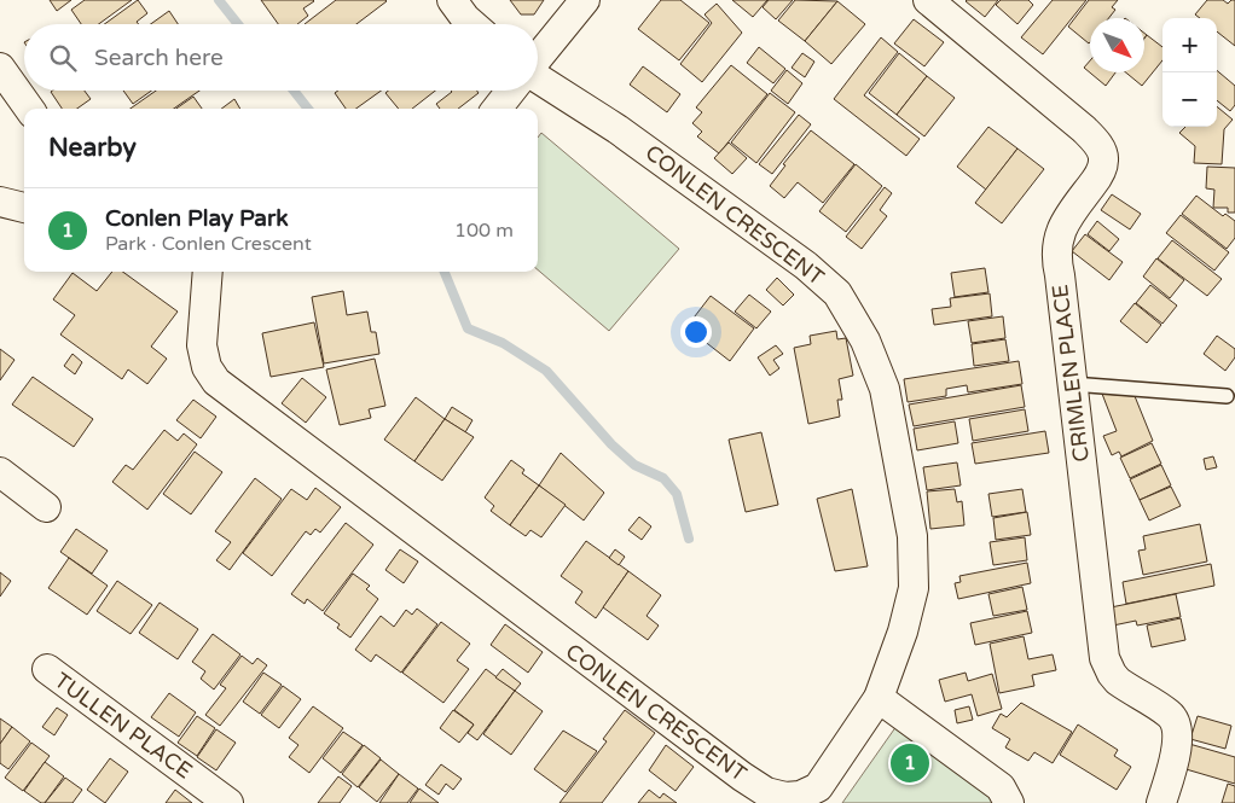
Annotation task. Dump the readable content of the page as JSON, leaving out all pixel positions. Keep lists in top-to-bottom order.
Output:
{
  "streets": {
    "street": ["CONLEN CRESCENT", "CRIMLEN PLACE", "TULLEN PLACE"]
  },
  "north": "bottom right",
  "page": {
    "map_buttons": ["+", "−"],
    "search": "Search here",
    "heading": "Nearby",
    "list": [
      {
        "mark": "1",
        "name": "Conlen Play Park",
        "note": "Park · Conlen Crescent",
        "value": "100 m"
      }
    ],
    "pins": "1"
  }
}
